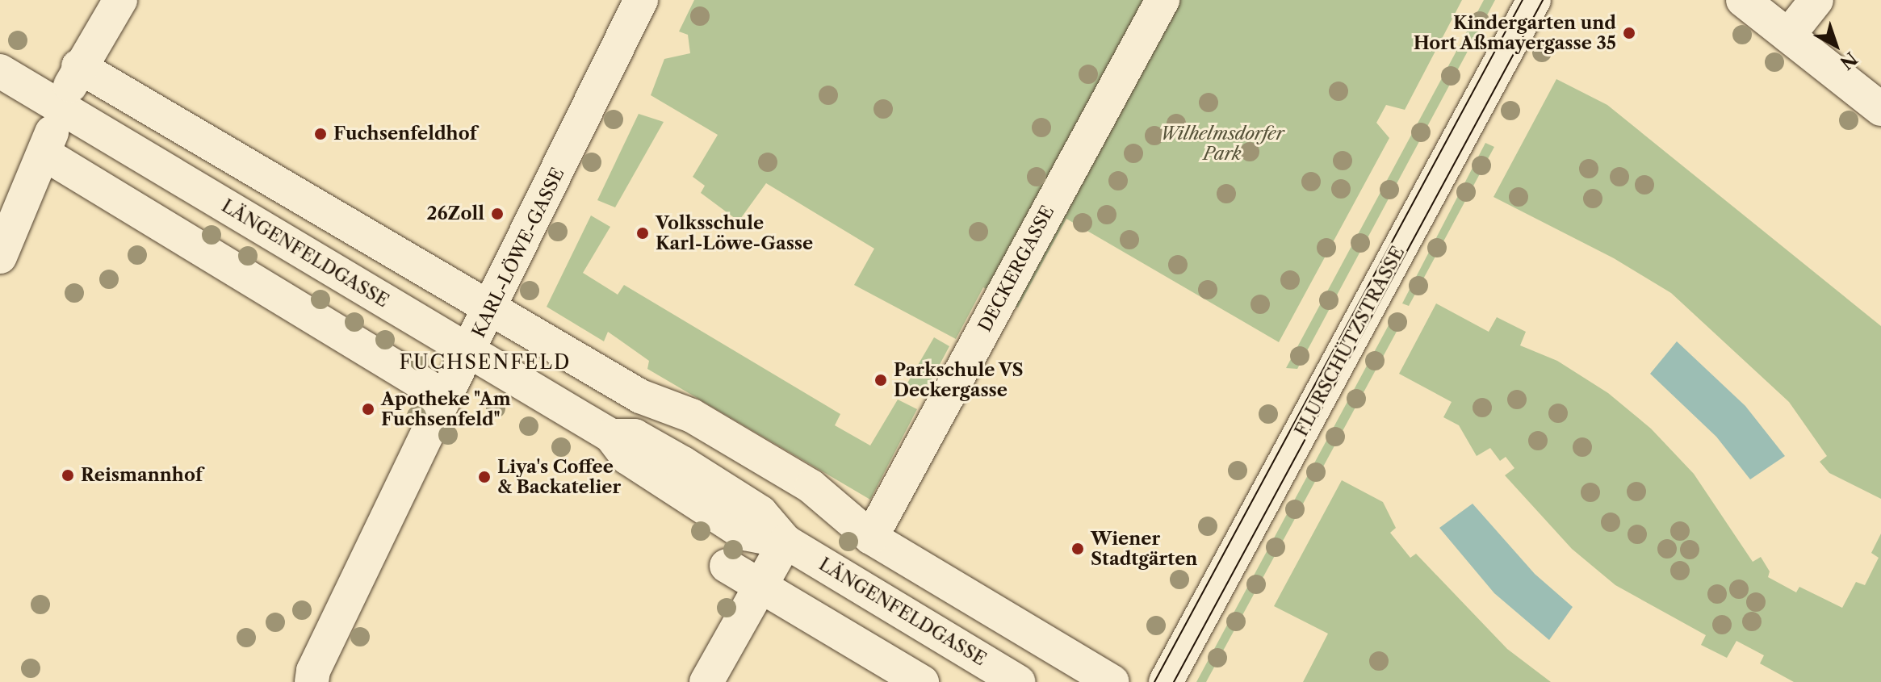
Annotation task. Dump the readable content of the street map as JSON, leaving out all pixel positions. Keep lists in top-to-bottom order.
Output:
{
  "streets": {
    "street": [
      "KARL-LÖWE-GASSE",
      "LÄNGENFELDGASSE",
      "DECKERGASSE",
      "FLURSCHÜTZSTRASSE"
    ]
  },
  "crossings": [
    ["KARL-LÖWE-GASSE", "LÄNGENFELDGASSE"]
  ],
  "districts": ["FUCHSENFELD"],
  "parks": ["Wilhelmsdorfer Park"],
  "places": [
    "Kindergarten und Hort Aßmayergasse 35",
    "Fuchsenfeldhof",
    "26Zoll",
    "Volksschule Karl-Löwe-Gasse",
    "Parkschule VS Deckergasse",
    "Apotheke \"Am Fuchsenfeld\"",
    "Reismannhof",
    "Liya's Coffee & Backatelier",
    "Wiener Stadtgärten"
  ],
  "north": "bottom right"
}
